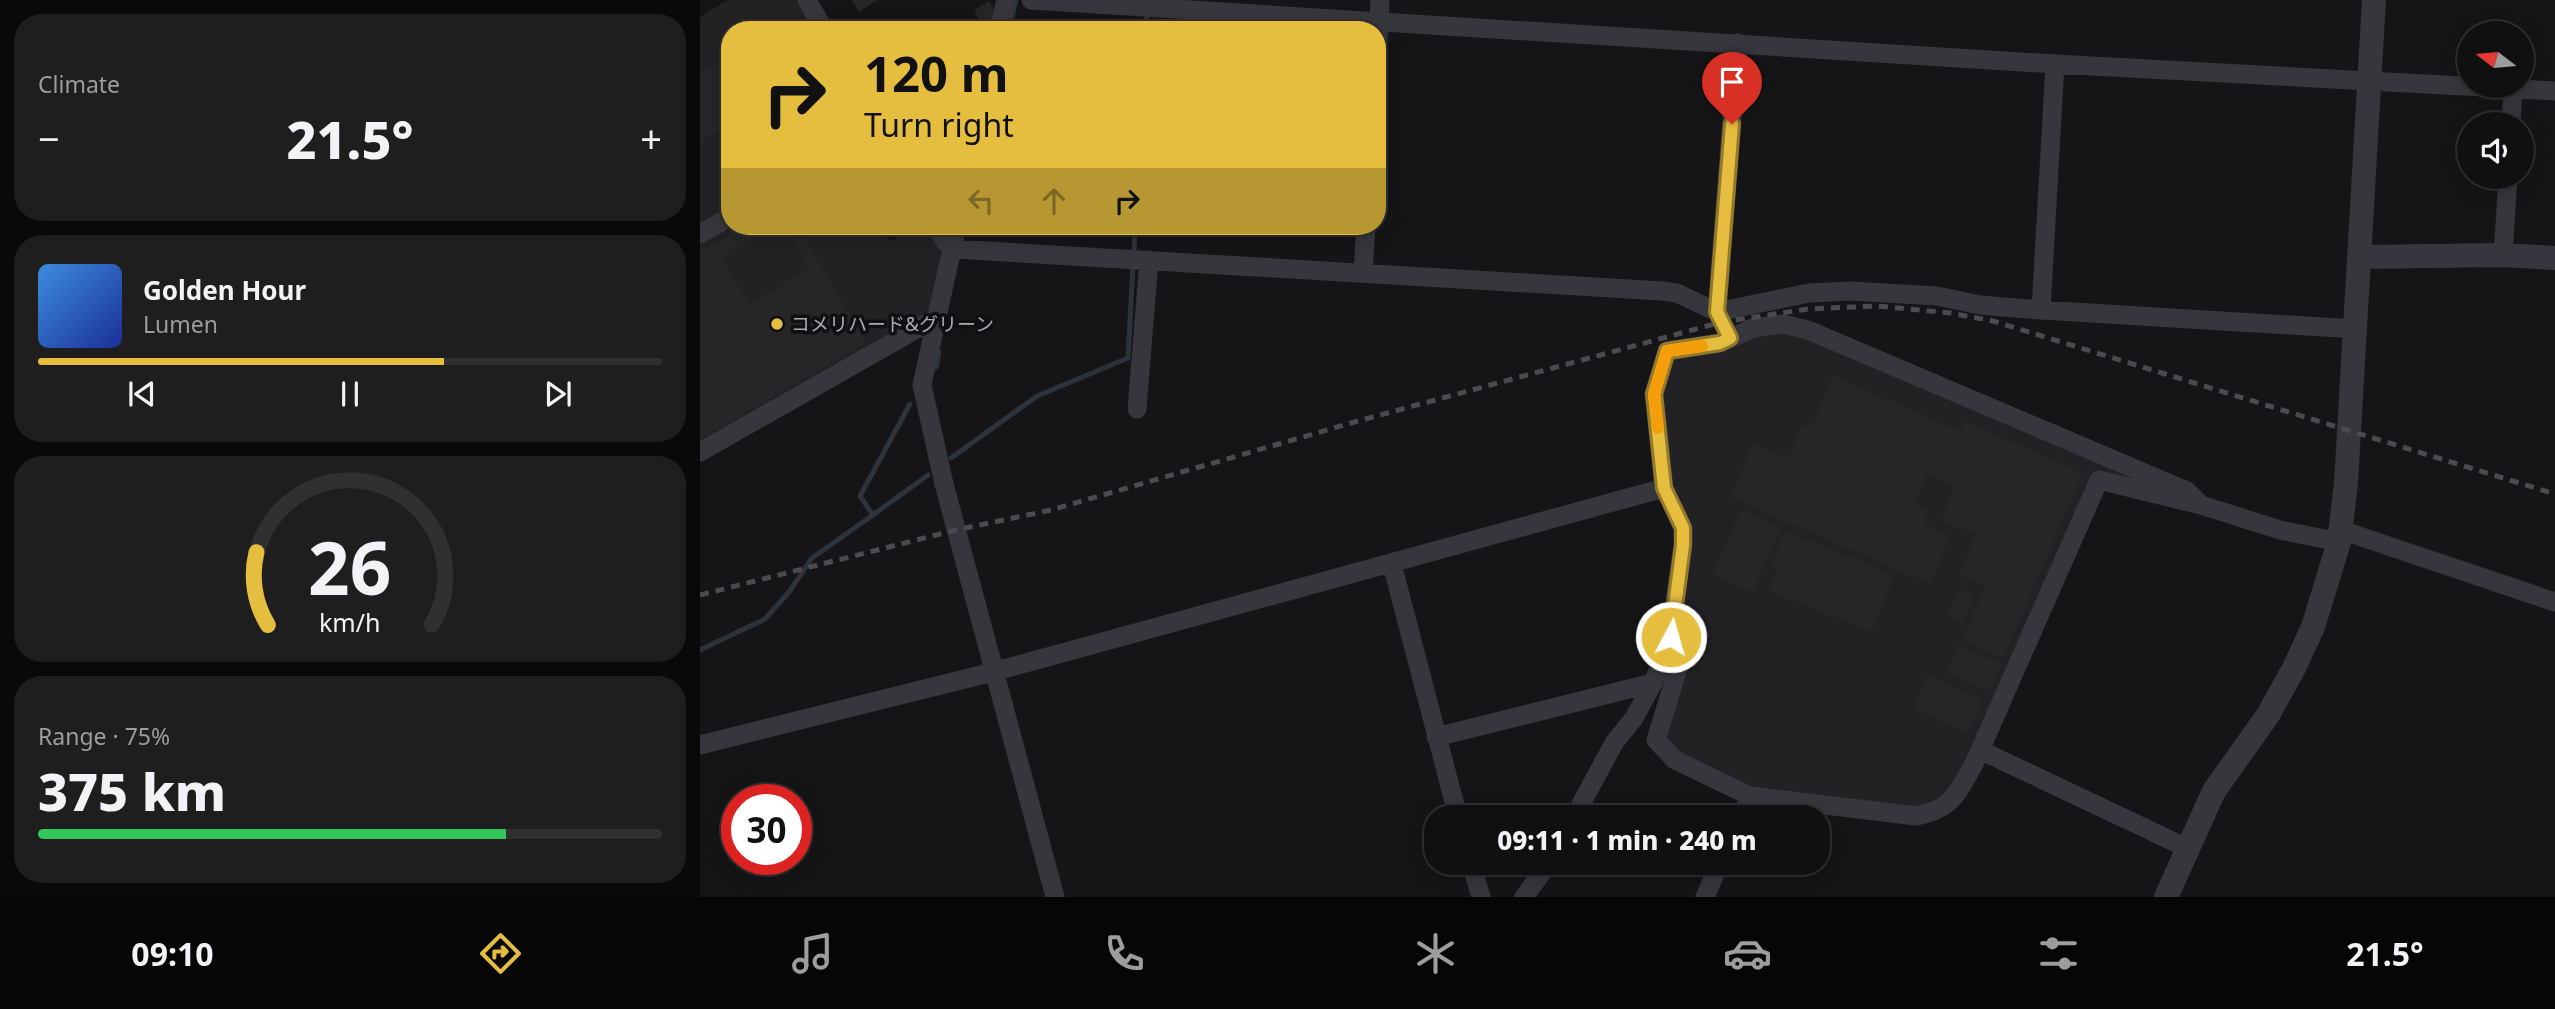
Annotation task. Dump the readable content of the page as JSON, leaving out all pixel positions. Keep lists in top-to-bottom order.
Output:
{
  "places": ["コメリハード&グリーン"],
  "north": "left",
  "page": {
    "tile": [
      "Climate",
      ["Range · 75%", "375 km"]
    ],
    "turn": ["120 m", "Turn right"],
    "heat": ["−", "21.5°", "+"],
    "song": ["Golden Hour", "Lumen"],
    "limit": "30",
    "trip": "09:11 · 1 min · 240 m",
    "tabs": ["09:10", "21.5°"],
    "gauge": ["26", "km/h"]
  }
}
